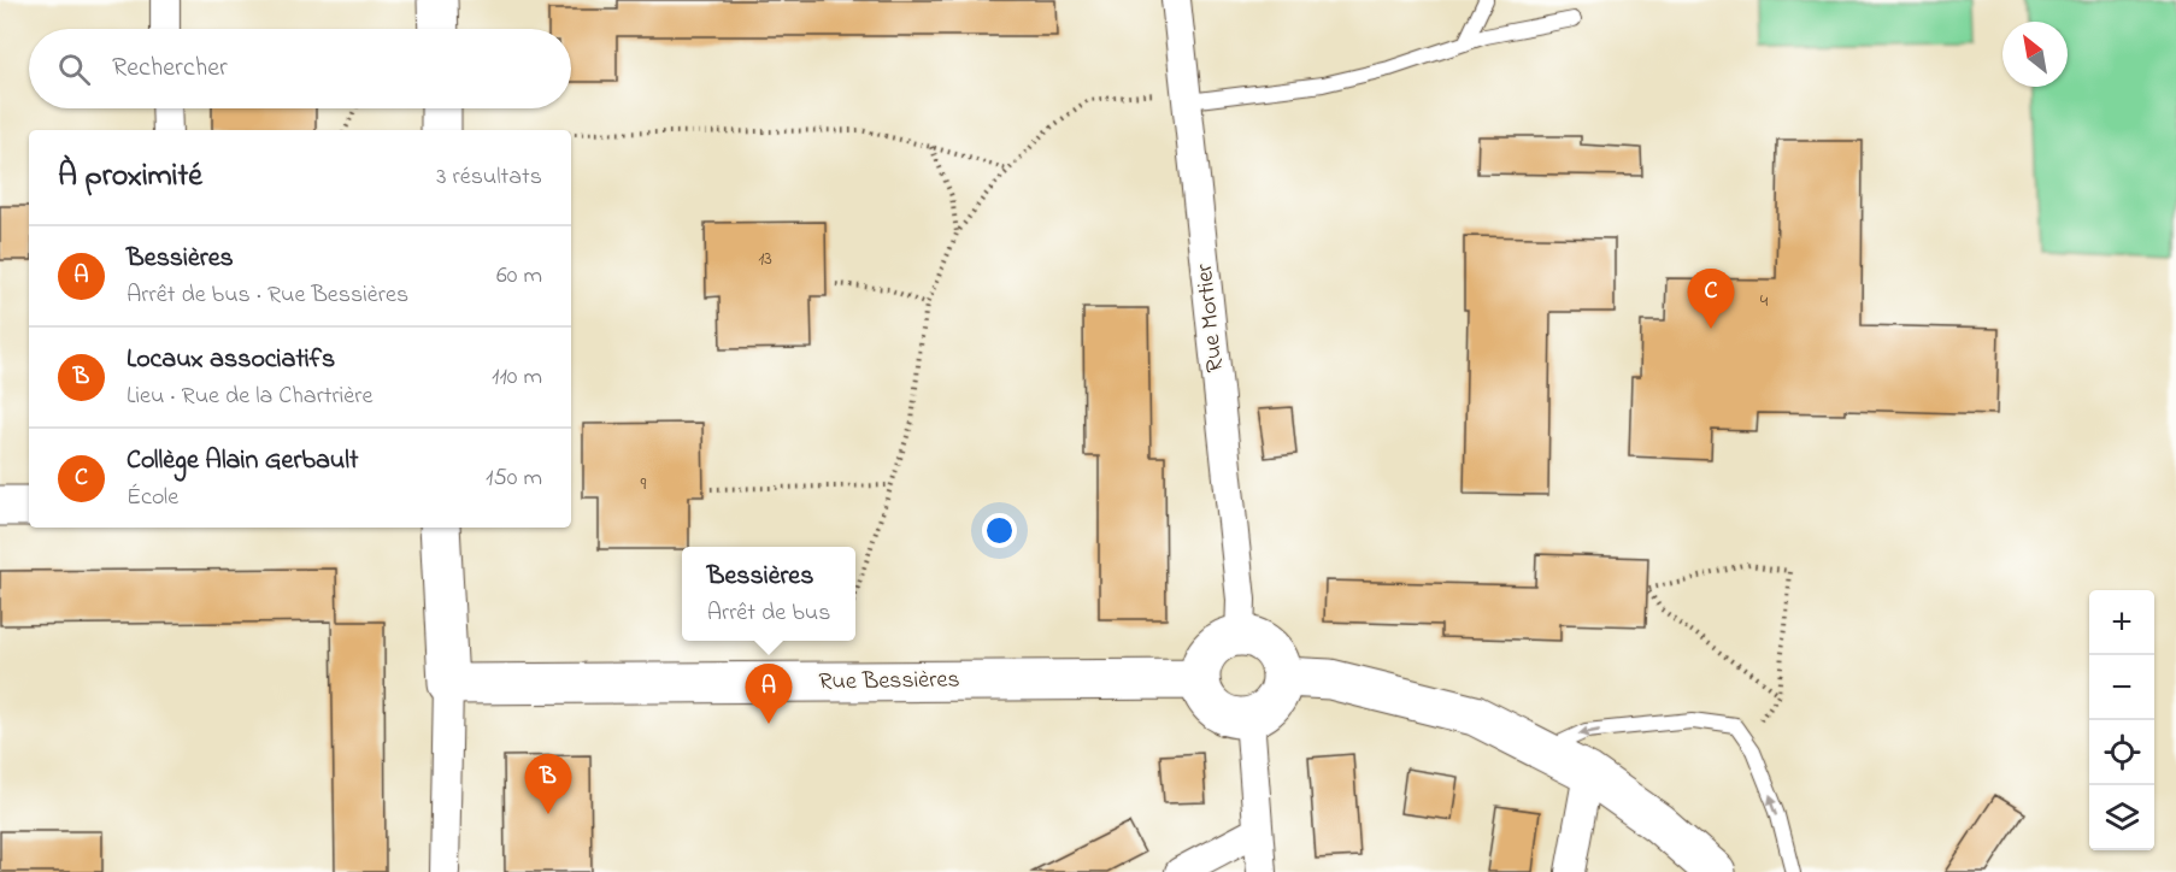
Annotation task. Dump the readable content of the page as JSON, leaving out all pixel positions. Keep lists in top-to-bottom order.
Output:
{
  "streets": {
    "street": ["Rue Mortier", "Rue Bessières"]
  },
  "crossings": [
    ["Rue Mortier", "Rue Bessières"]
  ],
  "house_numbers": ["13", "4", "9"],
  "north": "top left",
  "page": {
    "search": "Rechercher",
    "heading": ["À proximité", "3 résultats"],
    "list": [
      {
        "mark": "A",
        "name": "Bessières",
        "note": "Arrêt de bus · Rue Bessières",
        "value": "60 m"
      },
      {
        "mark": "B",
        "name": "Locaux associatifs",
        "note": "Lieu · Rue de la Chartrière",
        "value": "110 m"
      },
      {
        "mark": "C",
        "name": "Collège Alain Gerbault",
        "note": "École",
        "value": "150 m"
      }
    ],
    "pins": ["C", "A", "B"],
    "popup": ["Bessières", "Arrêt de bus"],
    "map_buttons": ["+", "−"]
  }
}
